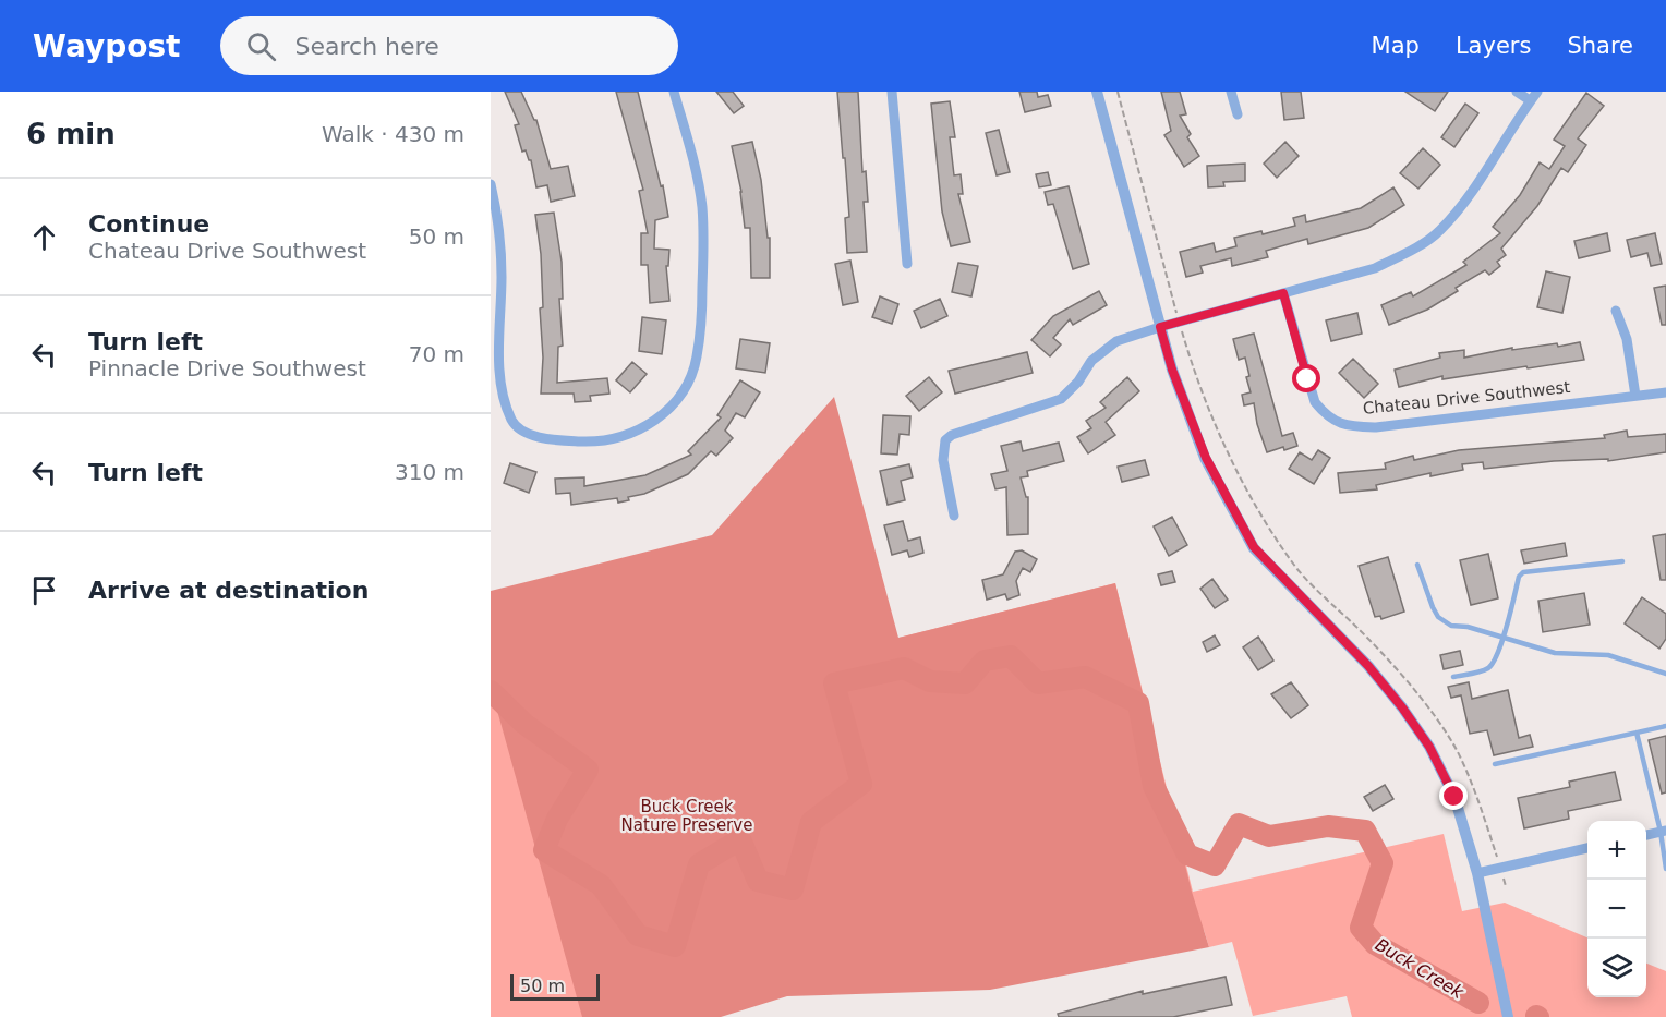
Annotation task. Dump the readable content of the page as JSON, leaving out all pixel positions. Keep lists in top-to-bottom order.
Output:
{
  "streets": {
    "street": ["Chateau Drive Southwest"]
  },
  "water": ["Buck Creek"],
  "parks": ["Buck Creek Nature Preserve"],
  "scale_bar": "50 m",
  "page": {
    "header": "Waypost",
    "search": "Search here",
    "nav": ["Map", "Layers", "Share"],
    "heading": ["6 min", "Walk · 430 m"],
    "list": [
      ["Continue", "Chateau Drive Southwest", "50 m"],
      ["Turn left", "Pinnacle Drive Southwest", "70 m"],
      ["Turn left", "310 m"],
      "Arrive at destination"
    ],
    "map_buttons": ["+", "−"],
    "scale": "50 m"
  }
}
